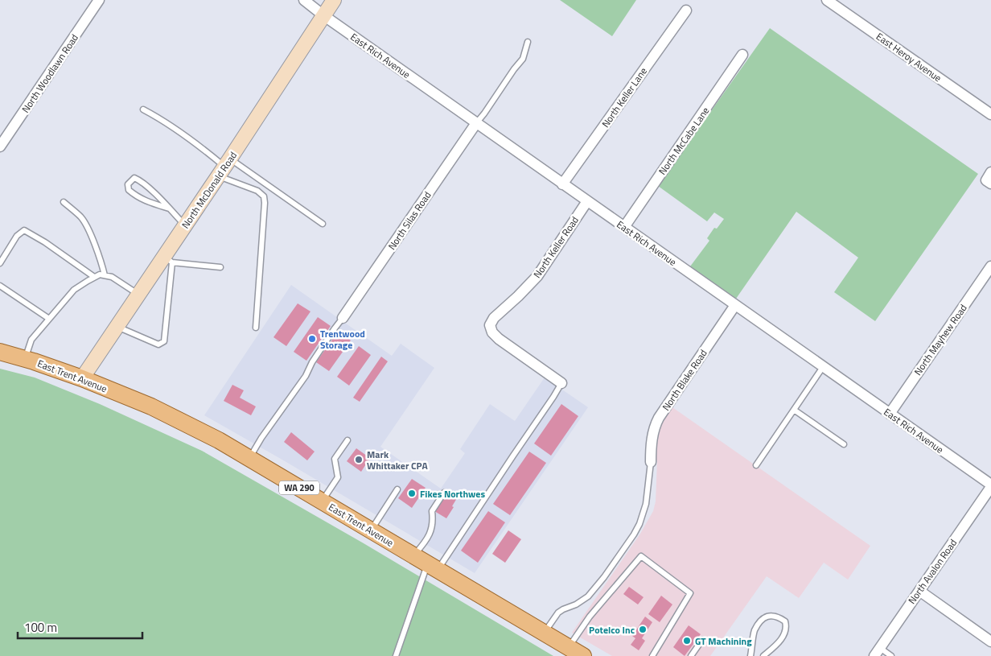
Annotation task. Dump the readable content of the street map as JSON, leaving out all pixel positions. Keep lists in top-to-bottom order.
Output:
{
  "streets": {
    "main road": ["East Trent Avenue", "WA 290"],
    "street": [
      "East Rich Avenue",
      "East Heroy Avenue",
      "North Woodlawn Road",
      "North Keller Lane",
      "North McCabe Lane",
      "North McDonald Road",
      "North Silas Road",
      "North Keller Road",
      "North Mayhew Road",
      "North Blake Road",
      "North Avalon Road"
    ]
  },
  "crossings": [
    ["East Rich Avenue", "North Keller Lane"],
    ["East Rich Avenue", "North McCabe Lane"],
    ["East Rich Avenue", "North McDonald Road"],
    ["East Rich Avenue", "North Silas Road"],
    ["East Rich Avenue", "North Keller Road"],
    ["East Rich Avenue", "North Mayhew Road"],
    ["East Rich Avenue", "North Blake Road"],
    ["East Rich Avenue", "North Avalon Road"],
    ["North McDonald Road", "East Trent Avenue"]
  ],
  "places": [
    "Trentwood Storage",
    "Mark Whittaker CPA",
    "Fikes Northwes",
    "Potelco Inc",
    "GT Machining"
  ],
  "scale_bar": "100 m"
}
